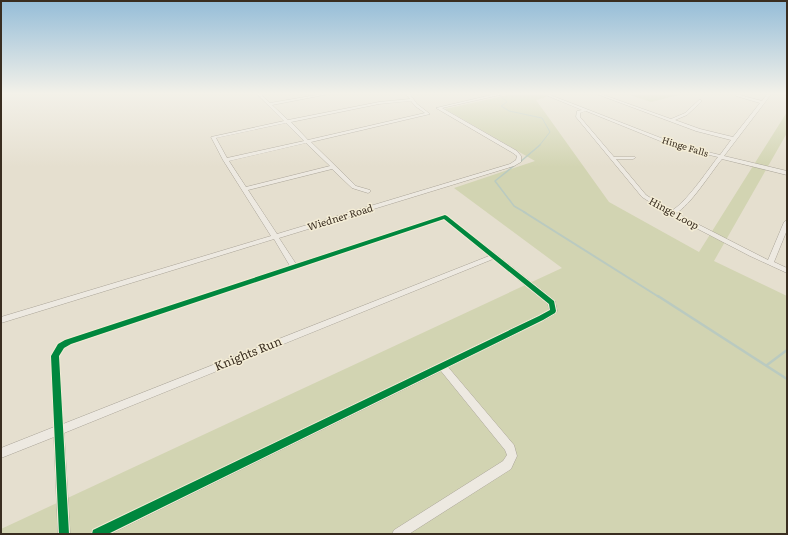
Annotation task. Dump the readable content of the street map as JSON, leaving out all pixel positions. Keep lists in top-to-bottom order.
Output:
{
  "streets": {
    "street": [
      "Hinge Falls",
      "Hinge Loop",
      "Wiedner Road",
      "Knights Run"
    ]
  }
}
